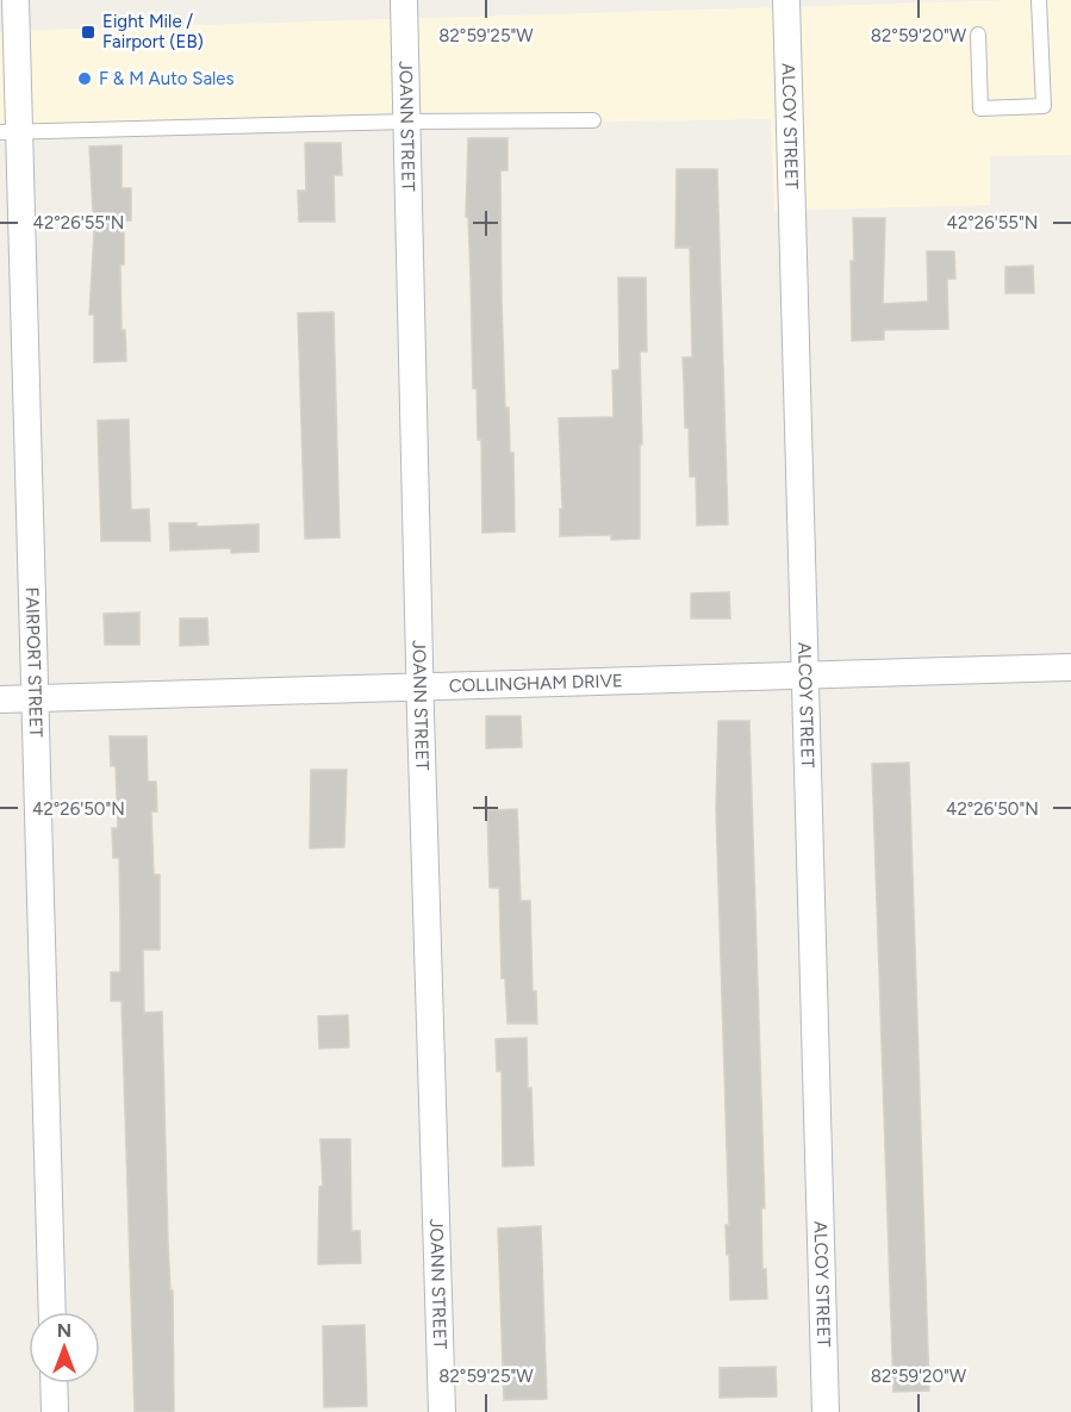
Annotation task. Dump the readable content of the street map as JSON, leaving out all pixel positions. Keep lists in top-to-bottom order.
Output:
{
  "streets": {
    "street": [
      "JOANN STREET",
      "ALCOY STREET",
      "FAIRPORT STREET",
      "COLLINGHAM DRIVE"
    ]
  },
  "crossings": [
    ["JOANN STREET", "COLLINGHAM DRIVE"],
    ["ALCOY STREET", "COLLINGHAM DRIVE"],
    ["FAIRPORT STREET", "COLLINGHAM DRIVE"]
  ],
  "places": {
    "transit": ["Eight Mile / Fairport (EB)"],
    "other": ["F & M Auto Sales"]
  },
  "north": "top",
  "coordinates": [
    "82°59'25\"W",
    "82°59'20\"W",
    "42°26'55\"N",
    "42°26'50\"N"
  ]
}
